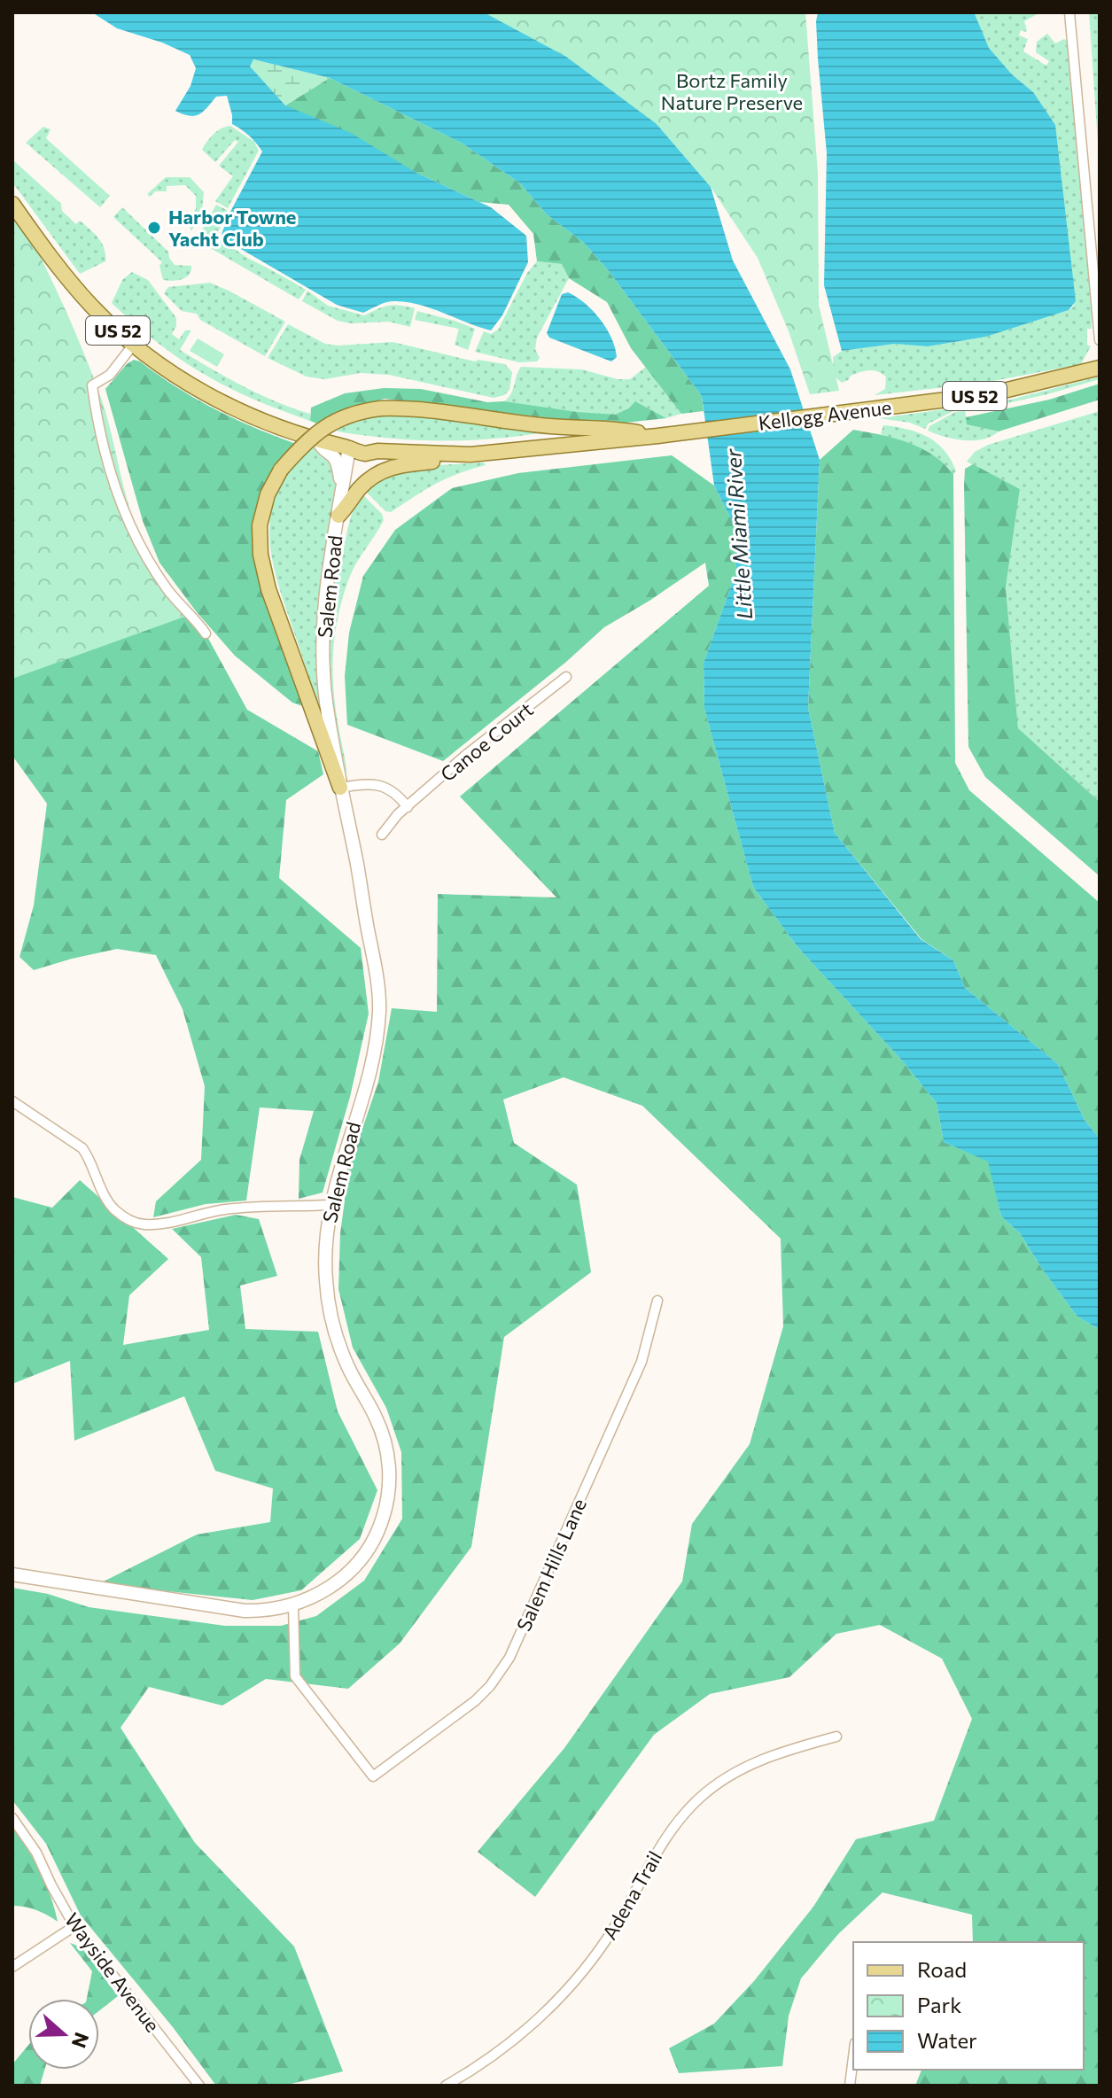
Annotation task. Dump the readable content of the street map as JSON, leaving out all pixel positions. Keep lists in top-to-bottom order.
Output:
{
  "streets": {
    "main road": ["US 52", "Kellogg Avenue"],
    "street": [
      "Salem Road",
      "Canoe Court",
      "Salem Hills Lane",
      "Adena Trail",
      "Wayside Avenue"
    ]
  },
  "crossings": [
    ["Kellogg Avenue", "Salem Road"],
    ["Salem Road", "Salem Hills Lane"]
  ],
  "water": ["Little Miami River"],
  "parks": ["Bortz Family Nature Preserve"],
  "places": ["Harbor Towne Yacht Club"],
  "legend": ["Road", "Park", "Water"],
  "north": "right"
}
